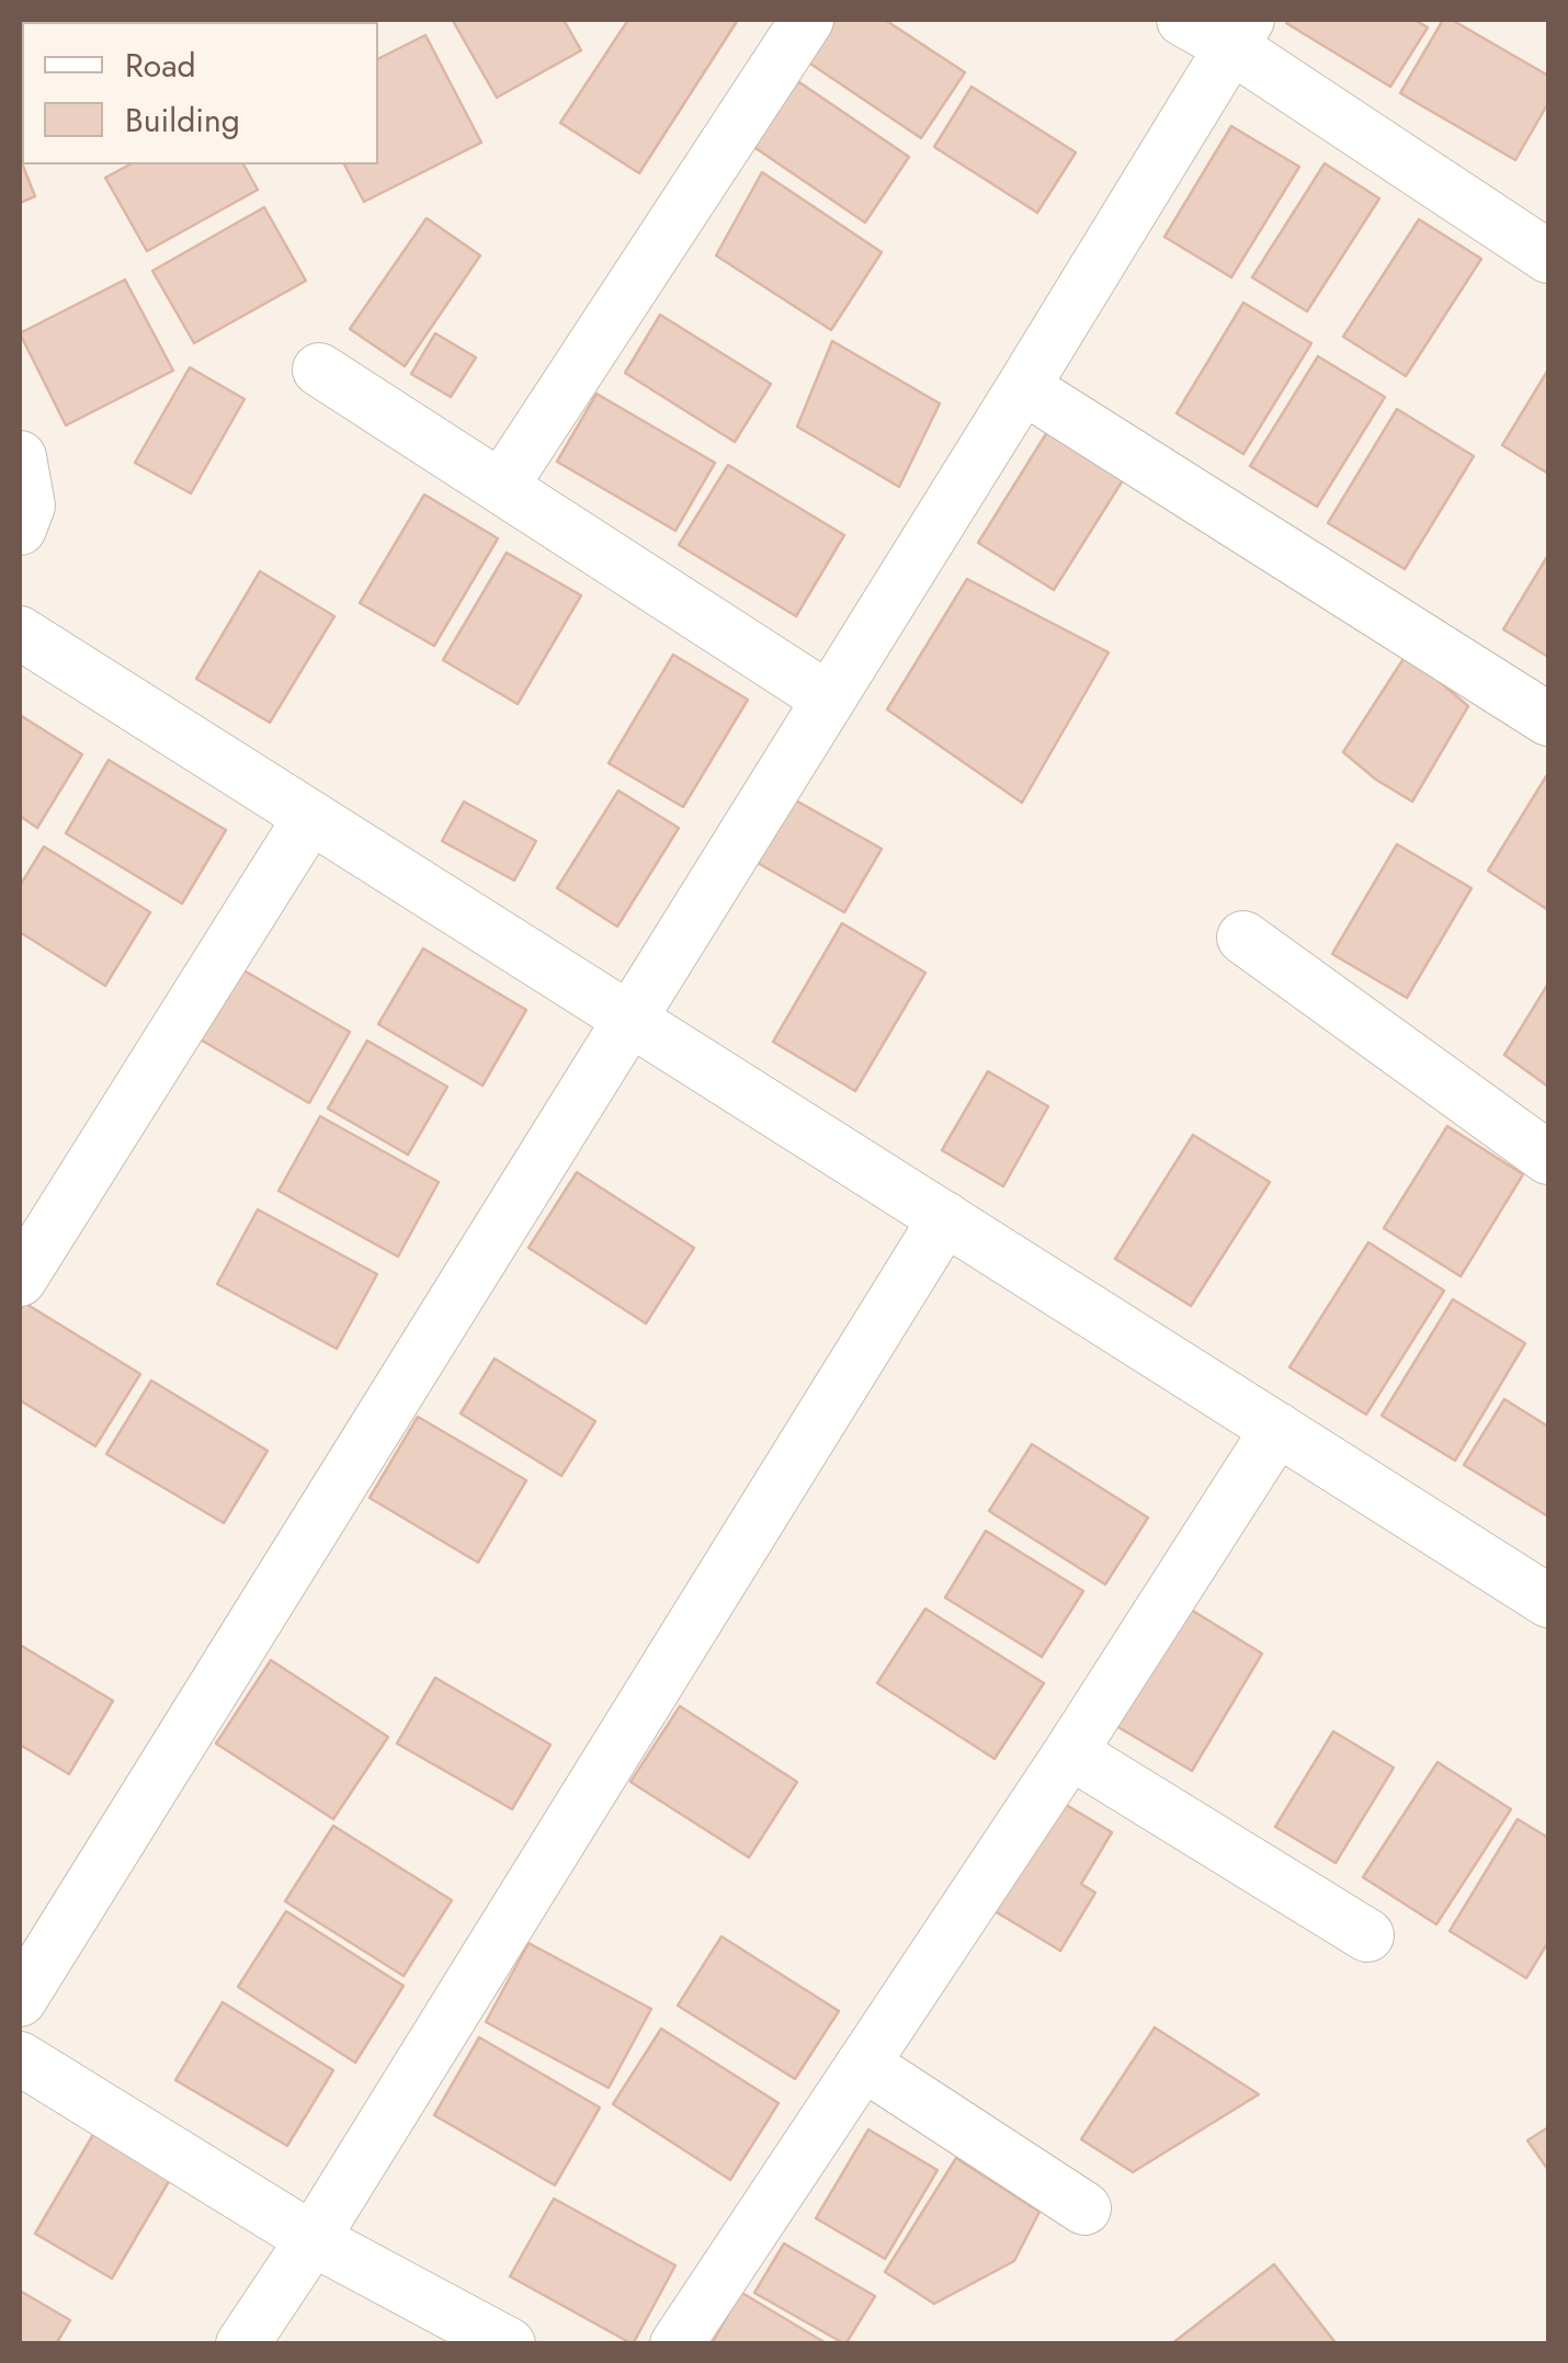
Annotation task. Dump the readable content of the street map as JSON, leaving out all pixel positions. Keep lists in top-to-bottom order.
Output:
{
  "legend": ["Road", "Building"]
}
